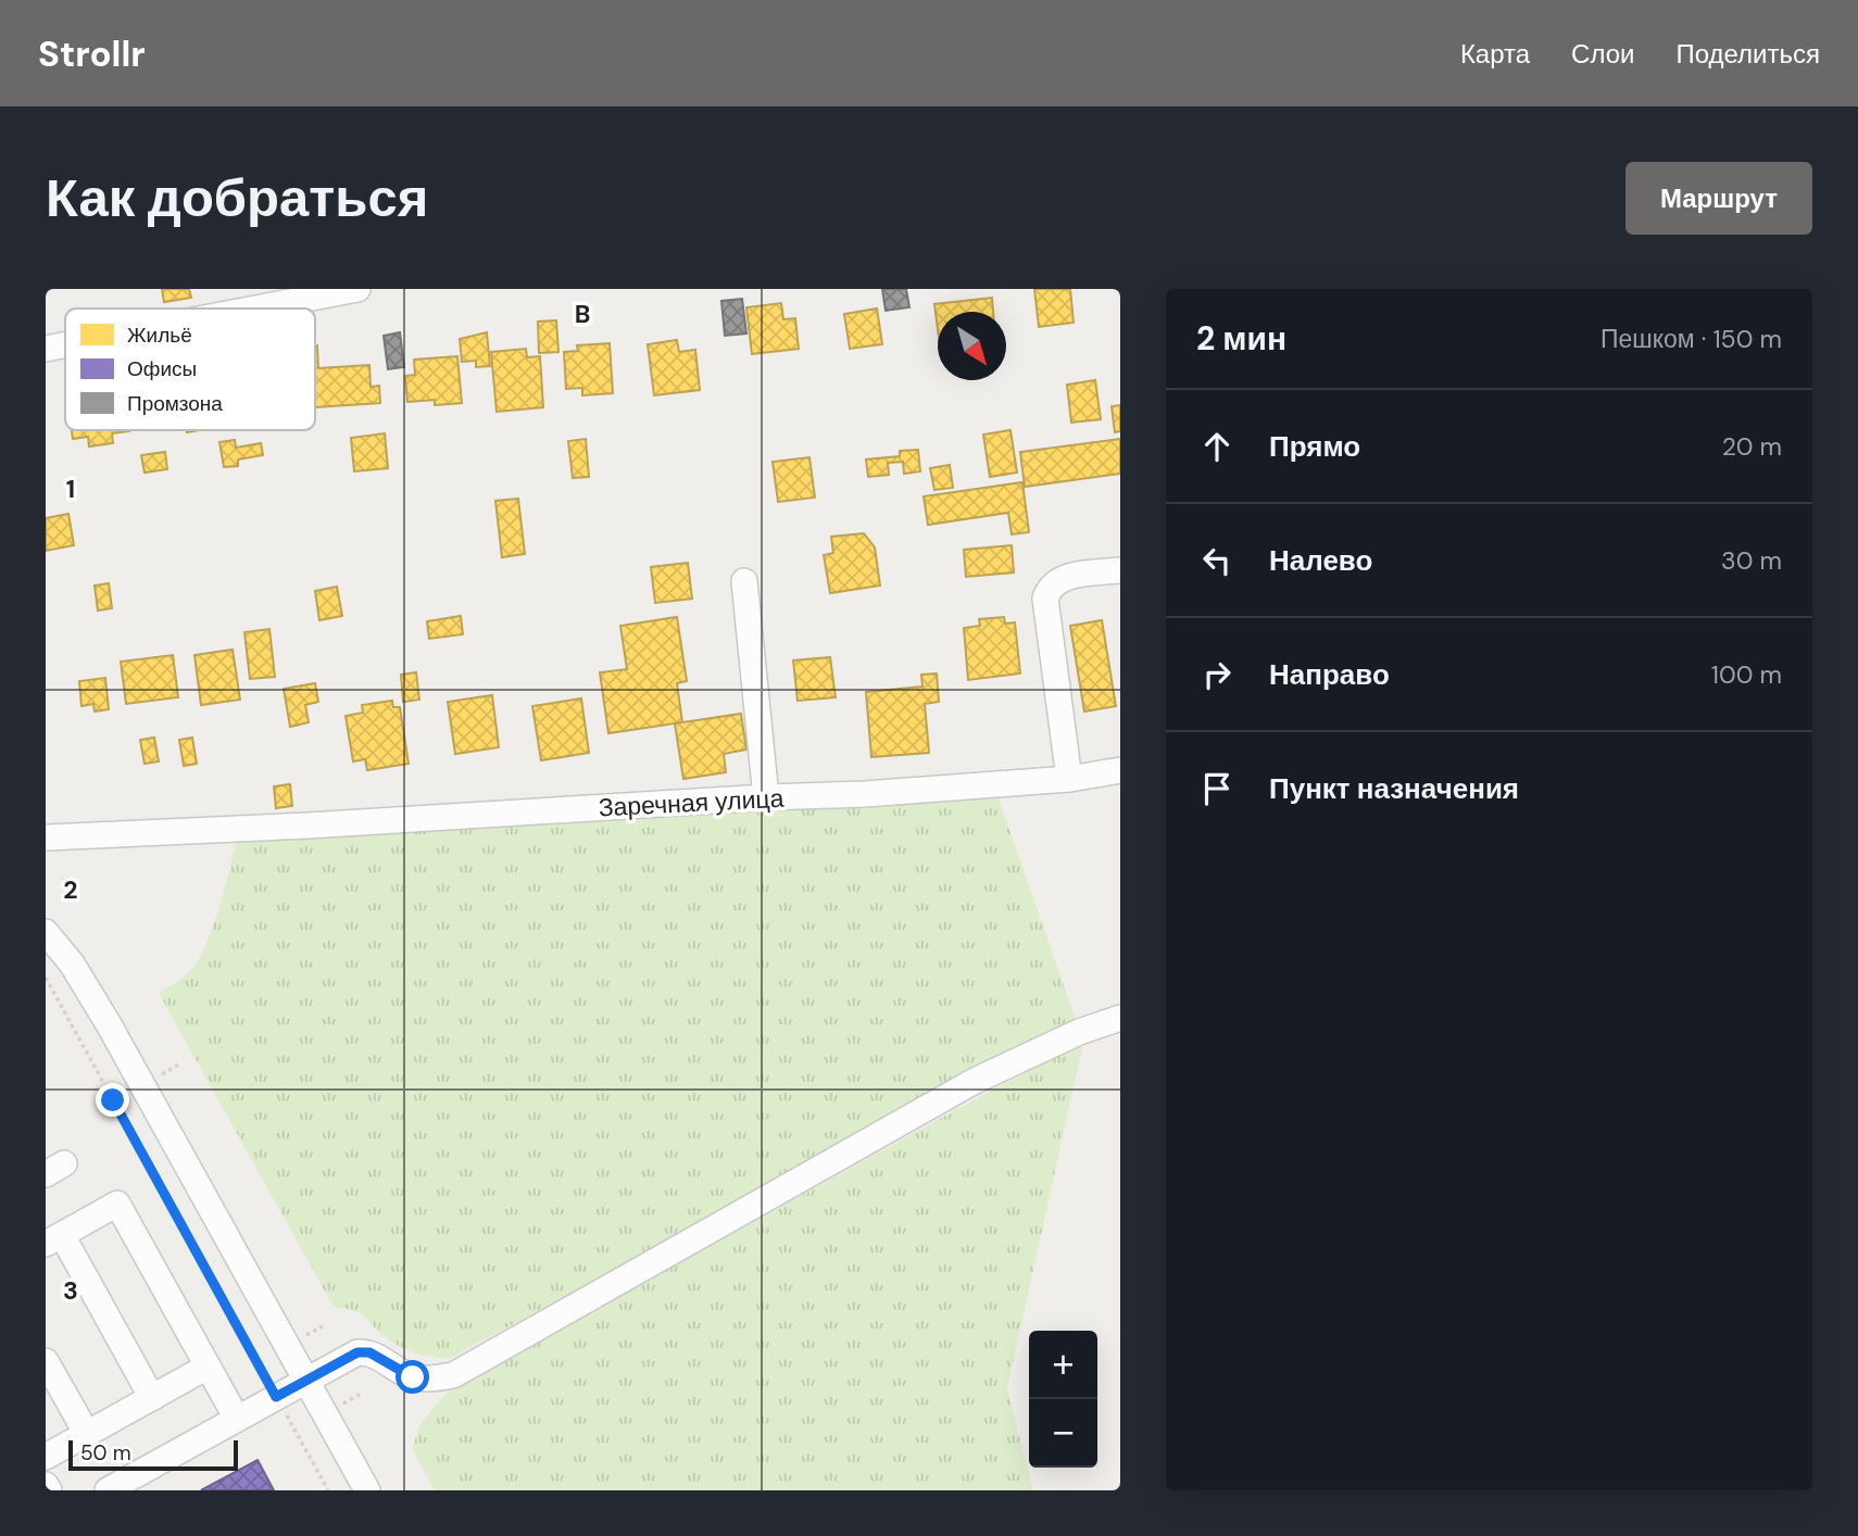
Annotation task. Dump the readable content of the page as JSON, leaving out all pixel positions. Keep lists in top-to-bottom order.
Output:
{
  "streets": {
    "street": ["Заречная улица"]
  },
  "legend": ["Жильё", "Офисы", "Промзона"],
  "scale_bar": "50 m",
  "north": "bottom right",
  "page": {
    "header": "Strollr",
    "nav": ["Карта", "Слои", "Поделиться"],
    "buttons": "Маршрут",
    "title": "Как добраться",
    "heading": ["2 мин", "Пешком · 150 m"],
    "list": [
      ["Прямо", "20 m"],
      ["Налево", "30 m"],
      ["Направо", "100 m"],
      "Пункт назначения"
    ],
    "map_buttons": ["+", "−"],
    "scale": "50 m"
  },
  "grid": {
    "columns": ["B"],
    "rows": ["1", "2", "3"]
  }
}
